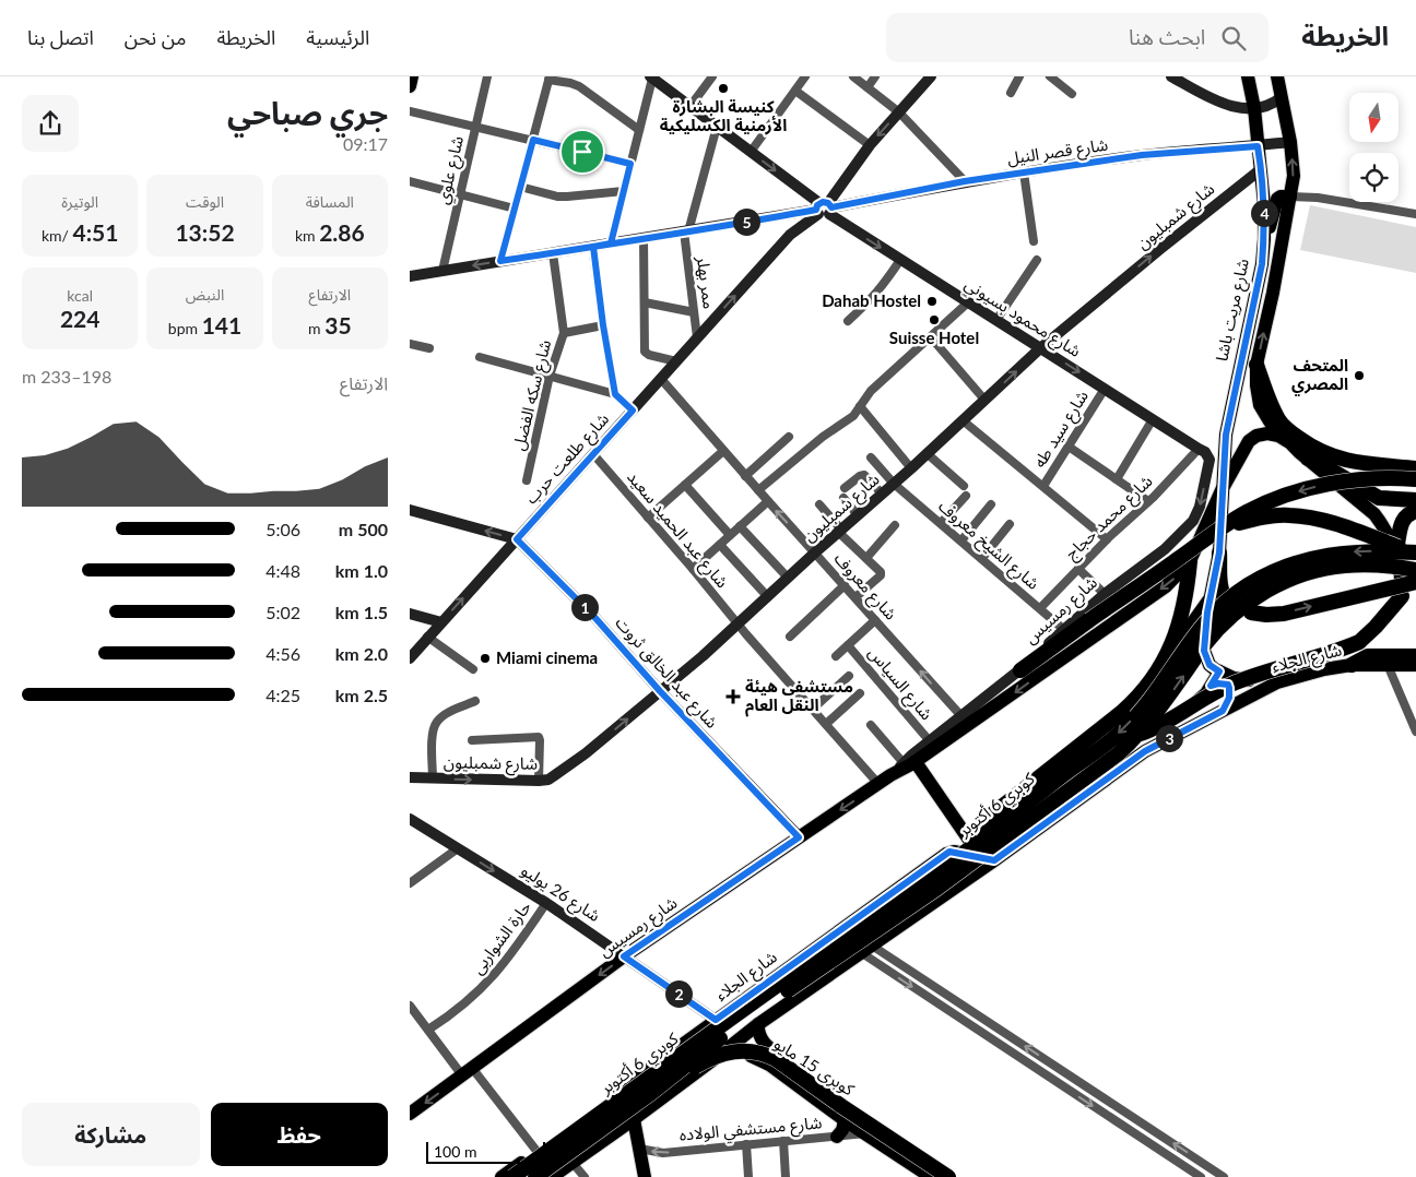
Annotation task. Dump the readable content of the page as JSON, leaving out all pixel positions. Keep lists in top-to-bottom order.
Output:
{
  "streets": {
    "highway": ["كوبري 6 أكتوبر", "كوبرى 15 مايو"],
    "main road": ["شارع مريت باشا", "شارع رمسيس", "شارع الجلاء"],
    "street": [
      "شارع قصر النيل",
      "شارع علوي",
      "شارع شمبليون",
      "ممر بهلر",
      "شارع محمود بسيوني",
      "شارع سكه الفضل",
      "شارع سيد طه",
      "شارع طلعت حرب",
      "شارع محمد حجاج",
      "شارع عبد الحميد سعيد",
      "شارع الشيخ معروف",
      "شارع معروف",
      "شارع عبد الخالق ثروت",
      "شارع السياس",
      "شارع 26 يوليو",
      "حارة الشواربى",
      "شارع مستشفي الولاده"
    ]
  },
  "crossings": [
    ["شارع قصر النيل", "شارع علوي"],
    ["شارع قصر النيل", "ممر بهلر"],
    ["شارع قصر النيل", "شارع مريت باشا"],
    ["شارع قصر النيل", "شارع محمود بسيوني"],
    ["شارع قصر النيل", "شارع سكه الفضل"],
    ["شارع قصر النيل", "شارع طلعت حرب"],
    ["شارع شمبليون", "شارع مريت باشا"],
    ["شارع شمبليون", "شارع محمود بسيوني"],
    ["شارع شمبليون", "شارع عبد الحميد سعيد"],
    ["شارع شمبليون", "شارع الشيخ معروف"],
    ["شارع شمبليون", "شارع معروف"],
    ["شارع شمبليون", "شارع عبد الخالق ثروت"],
    ["ممر بهلر", "شارع طلعت حرب"],
    ["شارع مريت باشا", "شارع رمسيس"],
    ["شارع محمود بسيوني", "شارع سيد طه"],
    ["شارع محمود بسيوني", "شارع طلعت حرب"],
    ["شارع محمود بسيوني", "شارع محمد حجاج"],
    ["شارع محمود بسيوني", "شارع رمسيس"],
    ["شارع طلعت حرب", "شارع عبد الحميد سعيد"],
    ["شارع طلعت حرب", "شارع معروف"],
    ["شارع طلعت حرب", "شارع عبد الخالق ثروت"],
    ["شارع محمد حجاج", "شارع الشيخ معروف"],
    ["شارع محمد حجاج", "شارع رمسيس"],
    ["شارع عبد الحميد سعيد", "شارع رمسيس"],
    ["شارع الشيخ معروف", "شارع رمسيس"],
    ["شارع معروف", "شارع رمسيس"],
    ["شارع رمسيس", "شارع عبد الخالق ثروت"],
    ["شارع رمسيس", "شارع السياس"],
    ["شارع رمسيس", "شارع 26 يوليو"],
    ["شارع الجلاء", "شارع 26 يوليو"],
    ["كوبري 6 أكتوبر", "كوبرى 15 مايو"],
    ["شارع 26 يوليو", "حارة الشواربى"]
  ],
  "one_way": ["شارع شمبليون", "شارع مستشفي الولاده"],
  "places": {
    "other": [
      "كنيسة البشارة الأرمنية الكسليكية",
      "Dahab Hostel",
      "Suisse Hotel",
      "المتحف المصري",
      "Miami cinema"
    ],
    "health": ["مستشفى هيئة النقل العام"]
  },
  "scale_bar": "100 m",
  "north": "bottom",
  "page": {
    "header": "الخريطة",
    "search": "ابحث هنا",
    "nav": [
      "الرئيسية",
      "الخريطة",
      "من نحن",
      "اتصل بنا"
    ],
    "heading": ["جري صباحي", "09:17"],
    "stats": [
      ["المسافة", "2.86 km"],
      ["الوقت", "13:52"],
      ["الوتيرة", "4:51 /km"],
      ["الارتفاع", "35 m"],
      ["النبض", "141 bpm"],
      ["kcal", "224"]
    ],
    "pins": [
      "4",
      "5",
      "1",
      "3",
      "2"
    ],
    "chart": ["الارتفاع", "198–233 m"],
    "list": [
      {
        "name": "500 m",
        "note": "5:06"
      },
      {
        "name": "1.0 km",
        "note": "4:48"
      },
      {
        "name": "1.5 km",
        "note": "5:02"
      },
      {
        "name": "2.0 km",
        "note": "4:56"
      },
      {
        "name": "2.5 km",
        "note": "4:25"
      }
    ],
    "buttons": ["حفظ", "مشاركة"],
    "scale": "100 m"
  }
}
